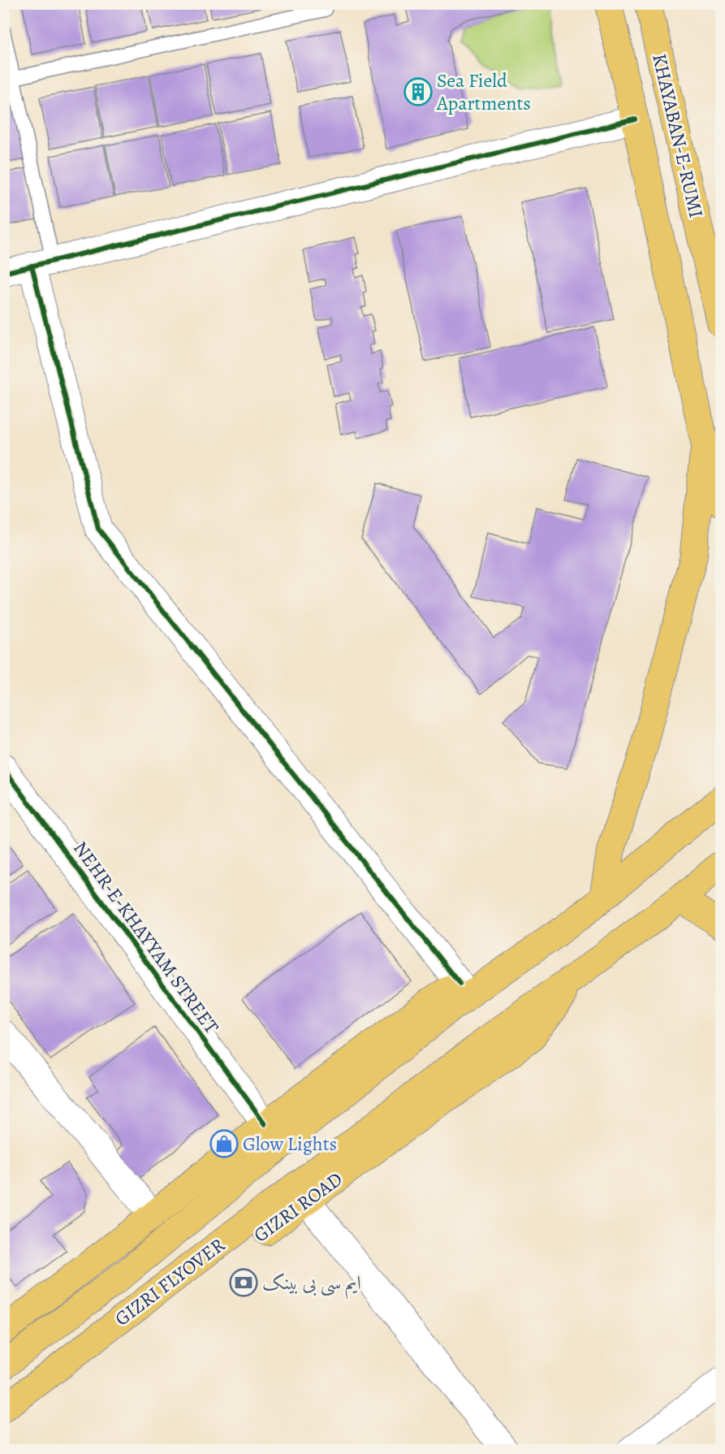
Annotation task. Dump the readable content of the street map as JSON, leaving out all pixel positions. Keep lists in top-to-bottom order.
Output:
{
  "streets": {
    "main road": ["KHAYABAN-E-RUMI", "GIZRI ROAD", "GIZRI FLYOVER"],
    "street": ["NEHR-E-KHAYYAM STREET"]
  },
  "crossings": [
    ["GIZRI ROAD", "GIZRI FLYOVER"]
  ],
  "places": {
    "building": ["Sea Field Apartments"],
    "shop": ["Glow Lights"],
    "bank": ["ایم سی بی بینک"]
  }
}
